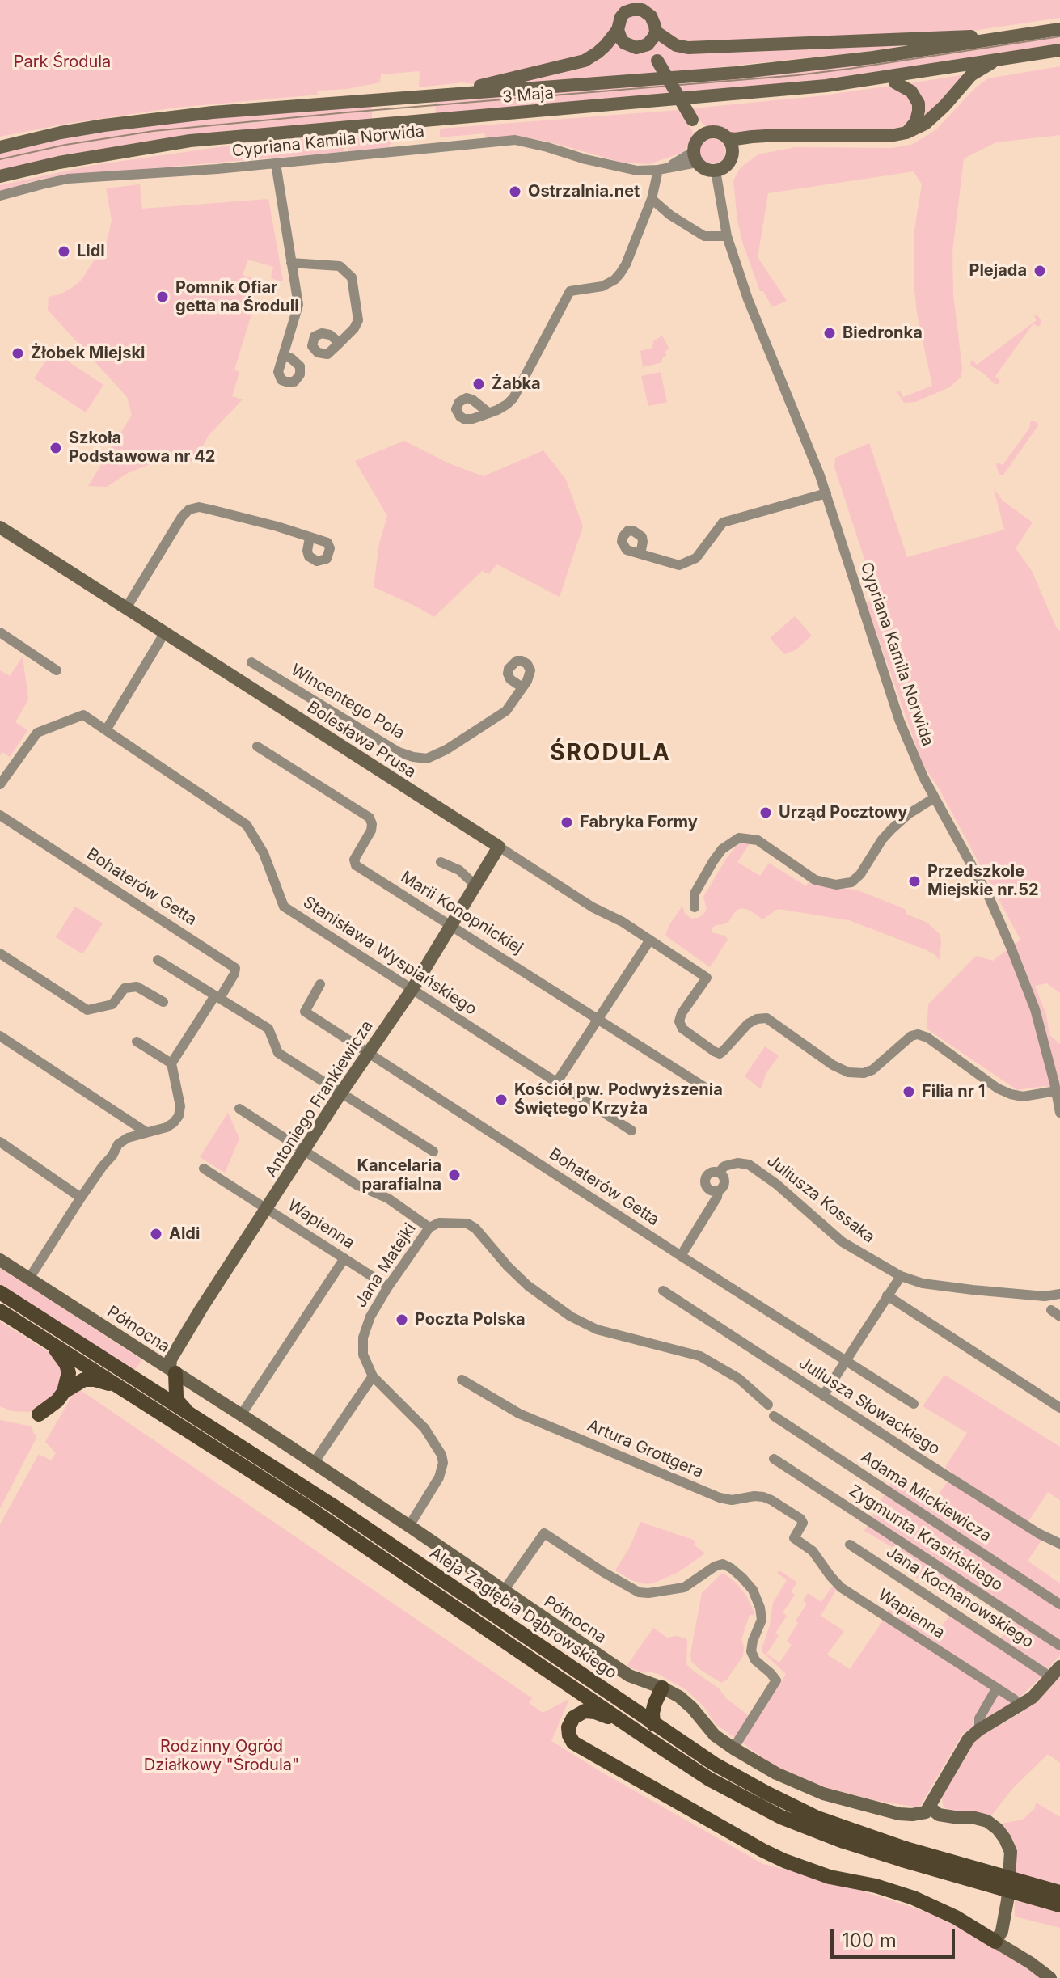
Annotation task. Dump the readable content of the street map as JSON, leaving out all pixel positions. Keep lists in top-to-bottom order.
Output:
{
  "streets": {
    "main road": ["Aleja Zagłębia Dąbrowskiego"],
    "street": [
      "3 Maja",
      "Cypriana Kamila Norwida",
      "Wincentego Pola",
      "Bolesława Prusa",
      "Bohaterów Getta",
      "Marii Konopnickiej",
      "Stanisława Wyspiańskiego",
      "Antoniego Frankiewicza",
      "Juliusza Kossaka",
      "Wapienna",
      "Jana Matejki",
      "Północna",
      "Juliusza Słowackiego",
      "Artura Grottgera",
      "Adama Mickiewicza",
      "Zygmunta Krasińskiego",
      "Jana Kochanowskiego"
    ]
  },
  "crossings": [
    ["Cypriana Kamila Norwida", "Bolesława Prusa"],
    ["Bolesława Prusa", "Antoniego Frankiewicza"],
    ["Bohaterów Getta", "Antoniego Frankiewicza"],
    ["Marii Konopnickiej", "Antoniego Frankiewicza"],
    ["Stanisława Wyspiańskiego", "Antoniego Frankiewicza"],
    ["Antoniego Frankiewicza", "Wapienna"],
    ["Antoniego Frankiewicza", "Północna"],
    ["Wapienna", "Jana Matejki"],
    ["Wapienna", "Artura Grottgera"],
    ["Jana Matejki", "Północna"]
  ],
  "districts": ["ŚRODULA"],
  "parks": ["Park Środula", "Rodzinny Ogród Działkowy \"Środula\""],
  "places": [
    "Ostrzalnia.net",
    "Lidl",
    "Plejada",
    "Pomnik Ofiar getta na Środuli",
    "Biedronka",
    "Żłobek Miejski",
    "Żabka",
    "Szkoła Podstawowa nr 42",
    "Urząd Pocztowy",
    "Fabryka Formy",
    "Przedszkole Miejskie nr.52",
    "Filia nr 1",
    "Kościół pw. Podwyższenia Świętego Krzyża",
    "Kancelaria parafialna",
    "Aldi",
    "Poczta Polska"
  ],
  "scale_bar": "100 m"
}
